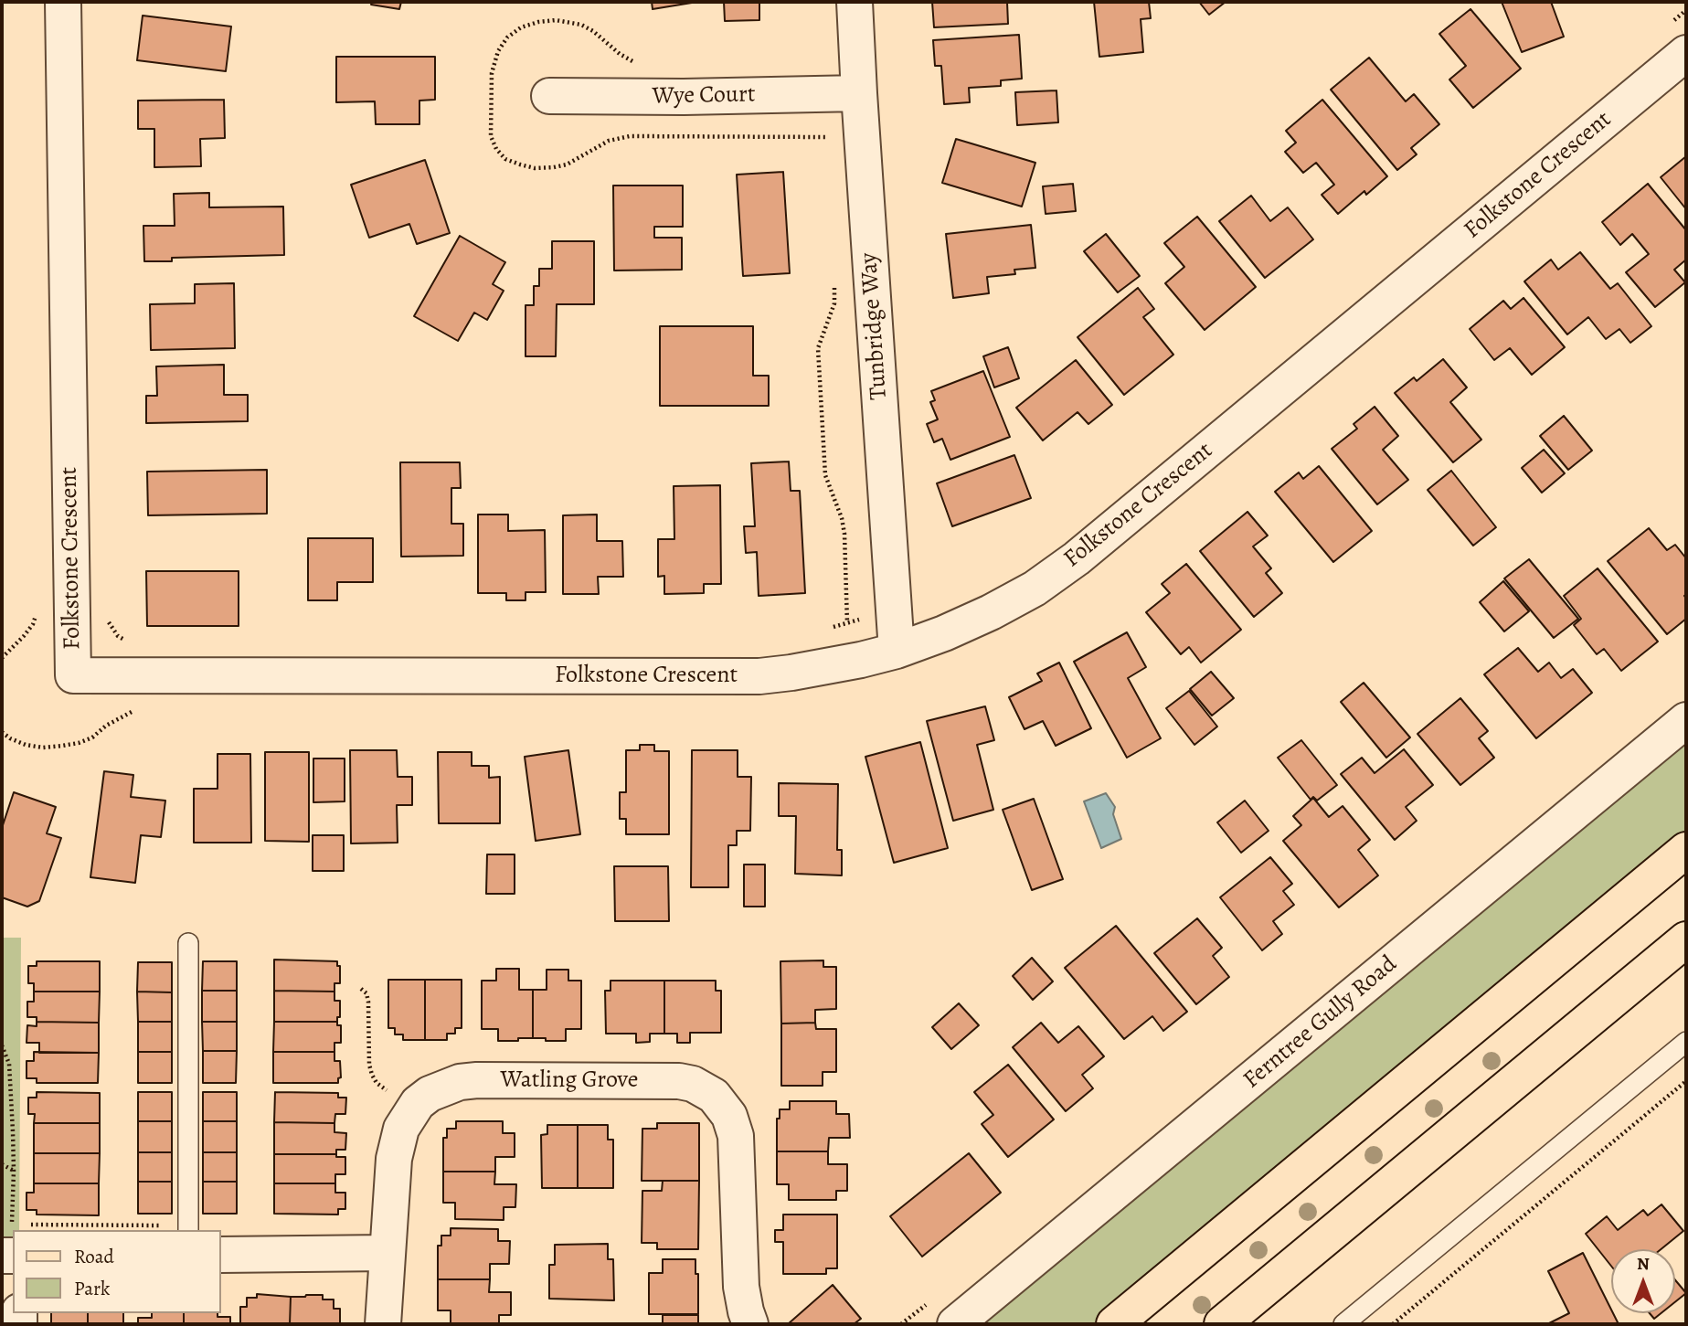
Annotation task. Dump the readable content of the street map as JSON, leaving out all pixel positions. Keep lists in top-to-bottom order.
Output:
{
  "streets": {
    "street": [
      "Wye Court",
      "Folkstone Crescent",
      "Tunbridge Way",
      "Ferntree Gully Road",
      "Watling Grove"
    ]
  },
  "crossings": [
    ["Wye Court", "Tunbridge Way"],
    ["Folkstone Crescent", "Tunbridge Way"]
  ],
  "legend": ["Road", "Park"],
  "north": "top"
}
